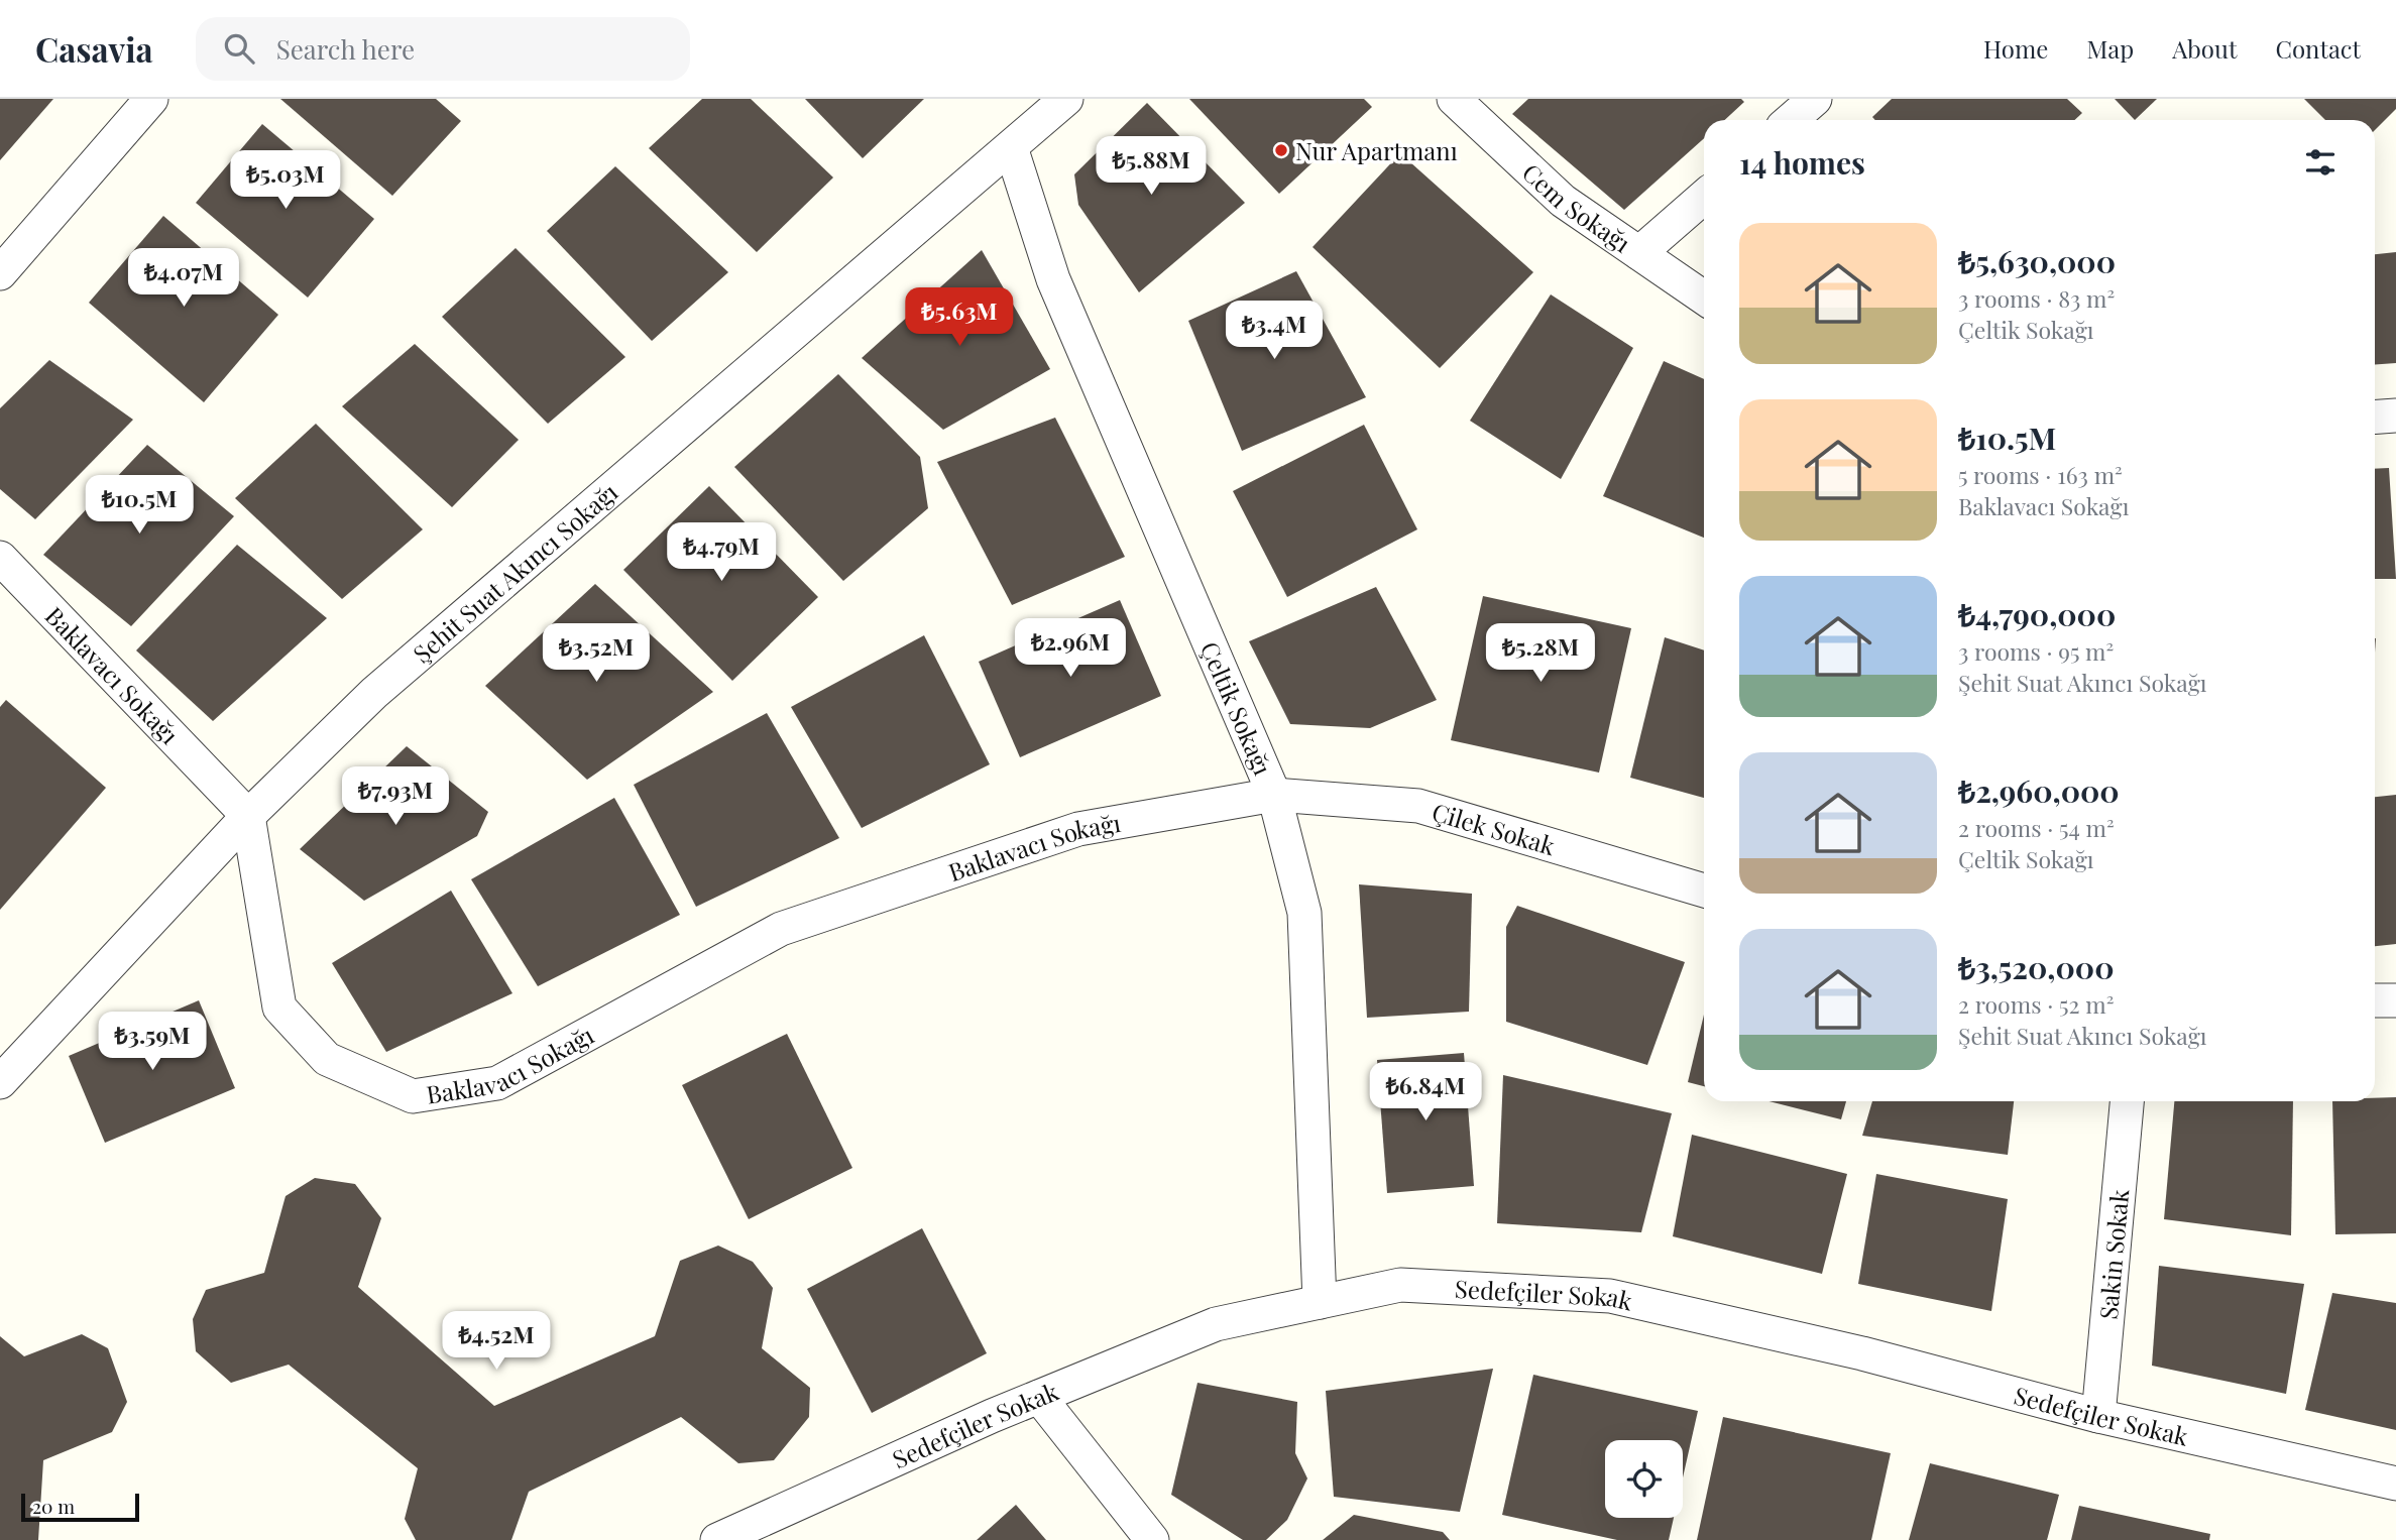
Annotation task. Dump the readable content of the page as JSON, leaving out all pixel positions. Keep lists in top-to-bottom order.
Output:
{
  "streets": {
    "street": [
      "Cem Sokağı",
      "Şehit Suat Akıncı Sokağı",
      "Baklavacı Sokağı",
      "Çeltik Sokağı",
      "Çilek Sokak",
      "Sakin Sokak",
      "Sedefçiler Sokak"
    ]
  },
  "crossings": [
    ["Şehit Suat Akıncı Sokağı", "Baklavacı Sokağı"],
    ["Şehit Suat Akıncı Sokağı", "Çeltik Sokağı"],
    ["Baklavacı Sokağı", "Çeltik Sokağı"],
    ["Baklavacı Sokağı", "Çilek Sokak"],
    ["Çeltik Sokağı", "Çilek Sokak"],
    ["Çeltik Sokağı", "Sedefçiler Sokak"],
    ["Sakin Sokak", "Sedefçiler Sokak"]
  ],
  "places": ["Nur Apartmanı"],
  "scale_bar": "20 m",
  "page": {
    "header": "Casavia",
    "search": "Search here",
    "nav": [
      "Home",
      "Map",
      "About",
      "Contact"
    ],
    "heading": "14 homes",
    "price": [
      "₺5.88M",
      "₺5.03M",
      "₺4.07M",
      "₺5.63M",
      "₺3.4M",
      "₺10.5M",
      "₺4.79M",
      "₺2.96M",
      "₺3.52M",
      "₺5.28M",
      "₺7.93M",
      "₺3.59M",
      "₺6.84M",
      "₺4.52M"
    ],
    "list": [
      {
        "name": "₺5,630,000",
        "note": "3 rooms · 83 m² · Çeltik Sokağı"
      },
      {
        "name": "₺10.5M",
        "note": "5 rooms · 163 m² · Baklavacı Sokağı"
      },
      {
        "name": "₺4,790,000",
        "note": "3 rooms · 95 m² · Şehit Suat Akıncı Sokağı"
      },
      {
        "name": "₺2,960,000",
        "note": "2 rooms · 54 m² · Çeltik Sokağı"
      },
      {
        "name": "₺3,520,000",
        "note": "2 rooms · 52 m² · Şehit Suat Akıncı Sokağı"
      }
    ],
    "scale": "20 m"
  }
}
